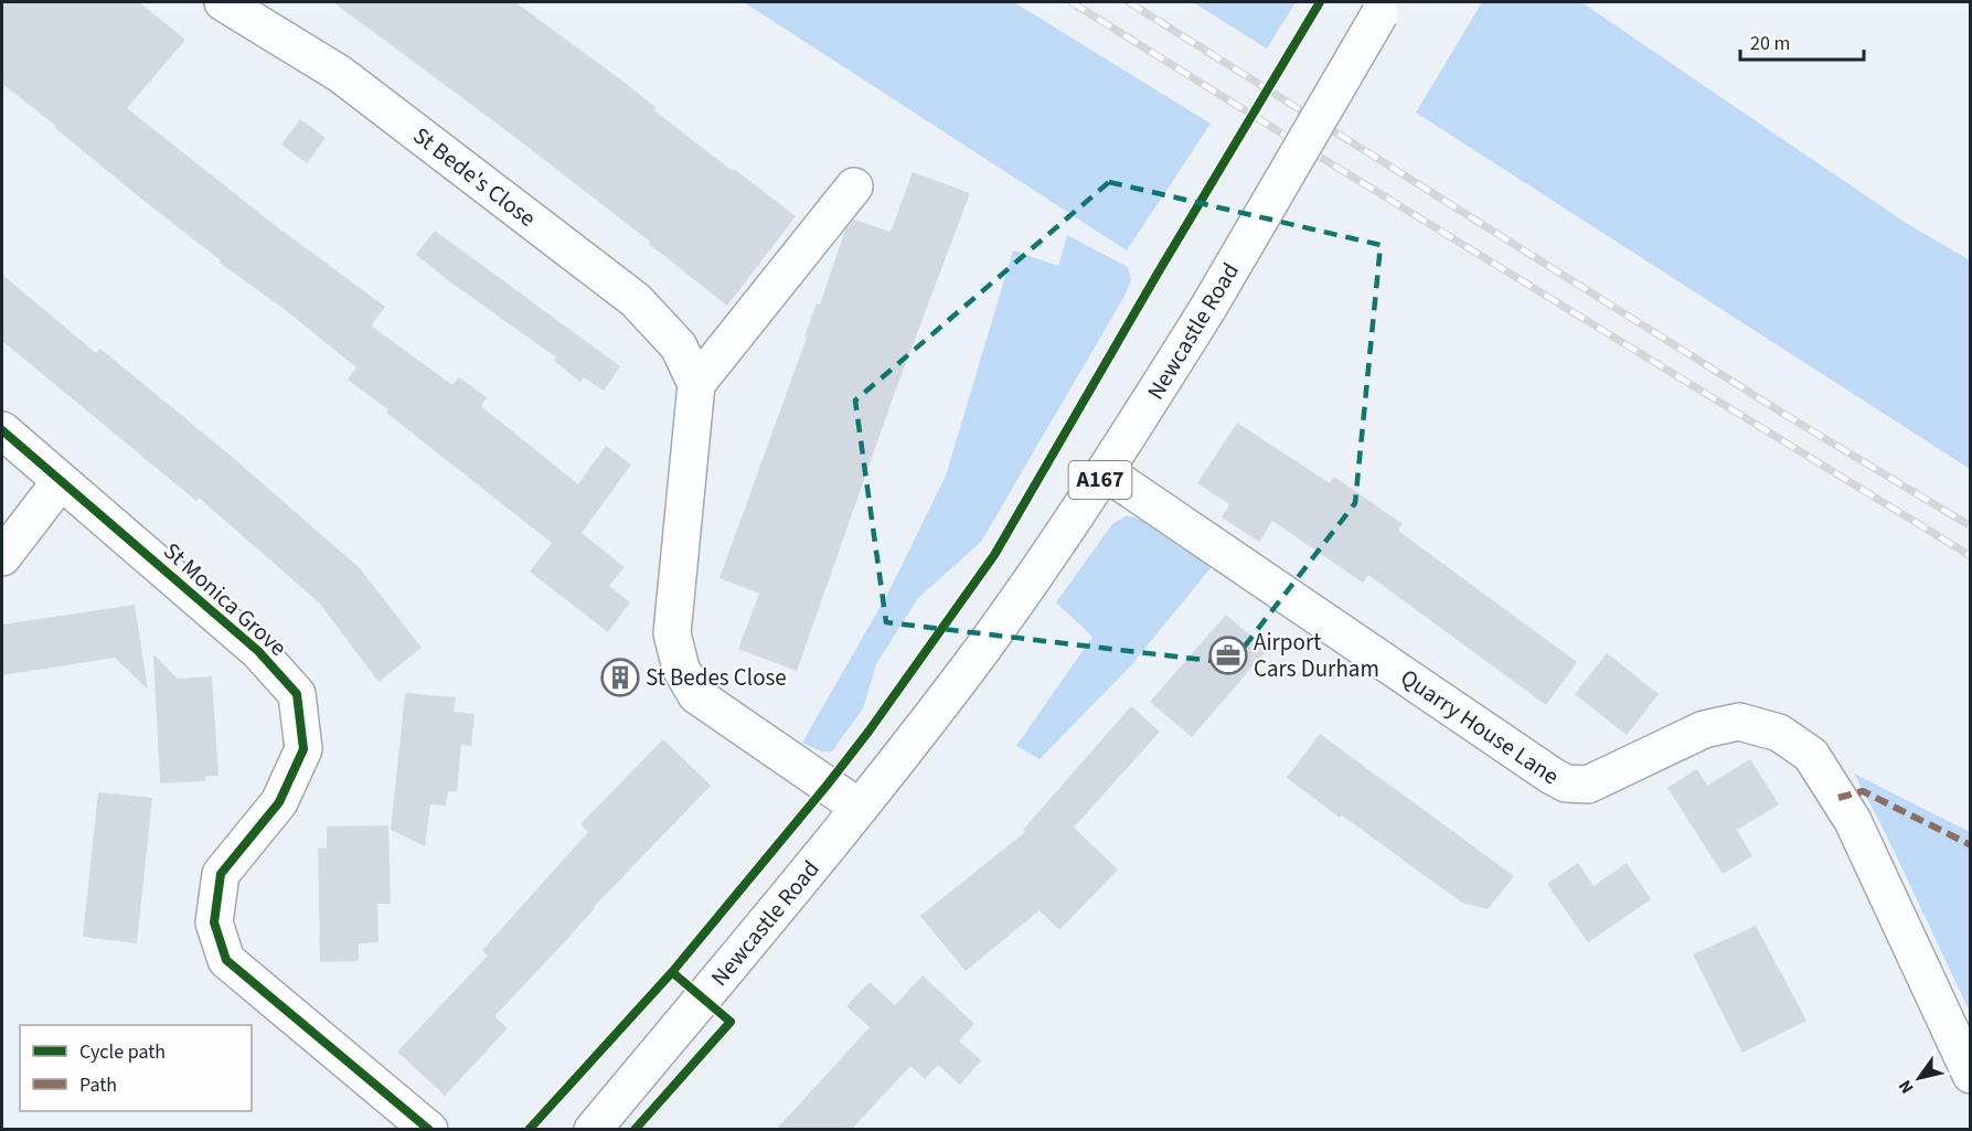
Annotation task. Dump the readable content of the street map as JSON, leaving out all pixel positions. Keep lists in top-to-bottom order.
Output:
{
  "streets": {
    "main road": [
      "St Bede's Close",
      "Newcastle Road",
      "A167",
      "St Monica Grove",
      "Quarry House Lane"
    ]
  },
  "crossings": [
    ["St Bede's Close", "Newcastle Road"],
    ["Newcastle Road", "Quarry House Lane"]
  ],
  "places": {
    "office": ["Airport Cars Durham"],
    "building": ["St Bedes Close"]
  },
  "legend": ["Cycle path", "Path"],
  "scale_bar": "20 m",
  "north": "bottom left"
}
